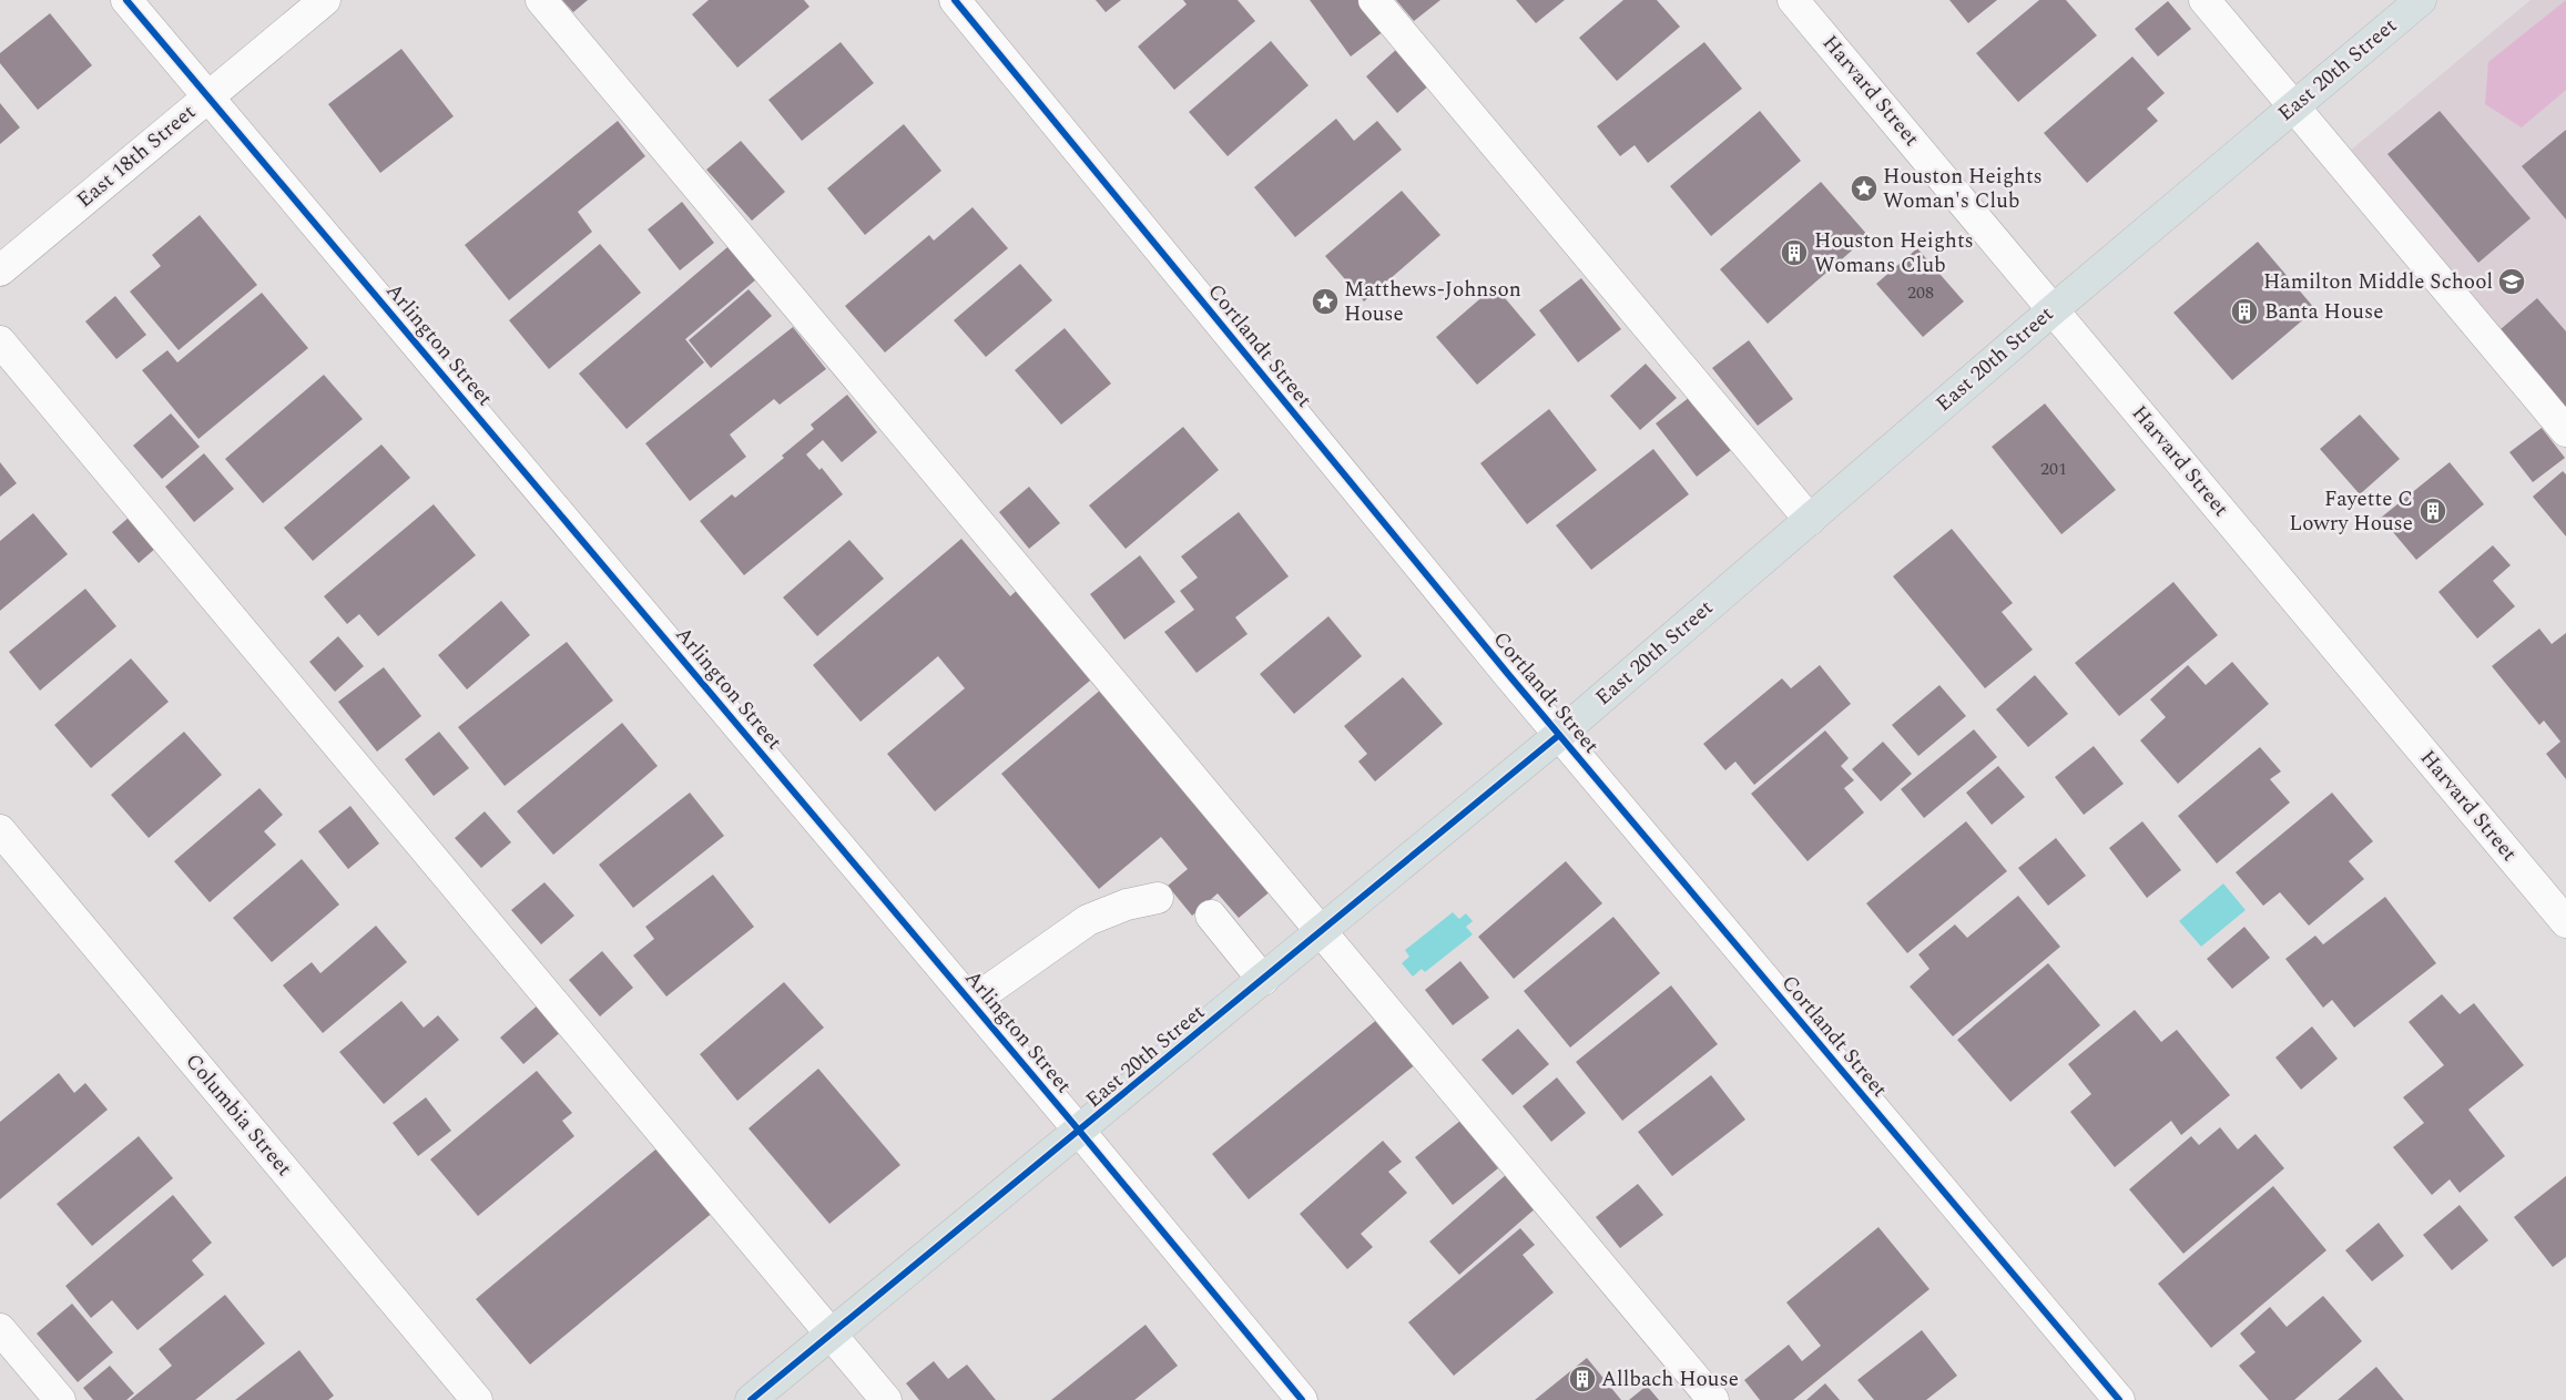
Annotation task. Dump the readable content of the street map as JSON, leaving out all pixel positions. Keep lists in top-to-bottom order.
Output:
{
  "streets": {
    "main road": ["East 20th Street"],
    "street": [
      "Harvard Street",
      "East 18th Street",
      "Arlington Street",
      "Cortlandt Street",
      "Columbia Street"
    ]
  },
  "crossings": [
    ["East 20th Street", "Harvard Street"],
    ["East 20th Street", "Arlington Street"],
    ["East 20th Street", "Cortlandt Street"],
    ["East 18th Street", "Arlington Street"]
  ],
  "places": {
    "place": ["Houston Heights Woman's Club", "Matthews-Johnson House"],
    "building": [
      "Houston Heights Womans Club",
      "Banta House",
      "Fayette C Lowry House",
      "Allbach House"
    ],
    "school or university": ["Hamilton Middle School"]
  },
  "house_numbers": ["208", "201"]
}
